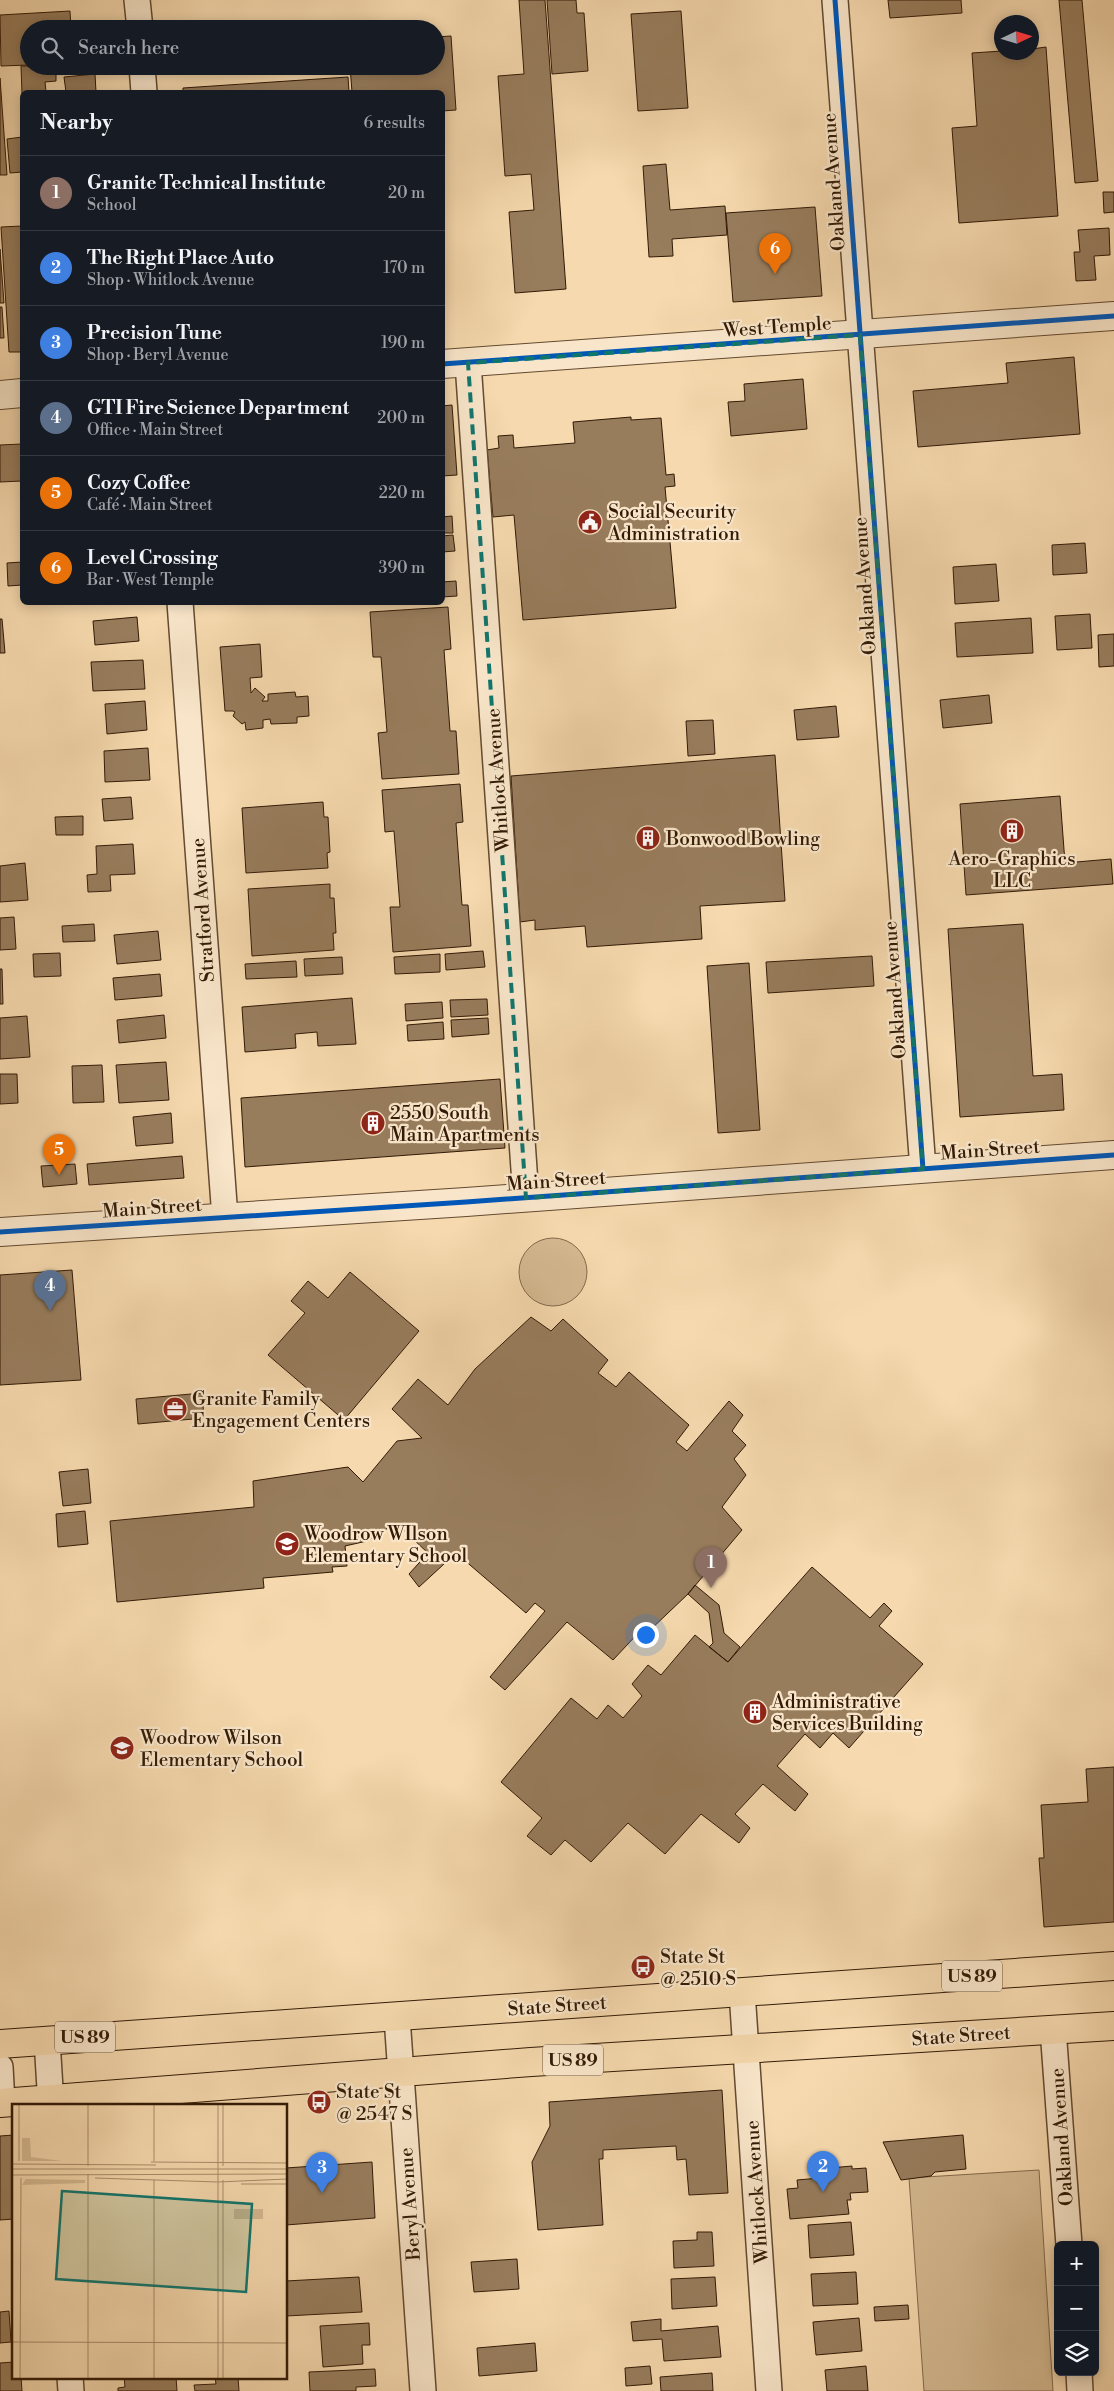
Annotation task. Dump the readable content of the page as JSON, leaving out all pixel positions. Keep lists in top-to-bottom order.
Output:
{
  "streets": {
    "main road": ["US 89", "State Street"],
    "street": [
      "Oakland Avenue",
      "West Temple",
      "Whitlock Avenue",
      "Stratford Avenue",
      "Main Street",
      "Beryl Avenue"
    ]
  },
  "crossings": [
    ["Oakland Avenue", "West Temple"],
    ["Oakland Avenue", "Main Street"],
    ["Oakland Avenue", "State Street"],
    ["West Temple", "Whitlock Avenue"],
    ["Whitlock Avenue", "Main Street"],
    ["Whitlock Avenue", "State Street"],
    ["Stratford Avenue", "Main Street"],
    ["State Street", "Beryl Avenue"]
  ],
  "places": {
    "public building": ["Social Security Administration"],
    "building": [
      "Aero-Graphics LLC",
      "Bonwood Bowling",
      "2550 South Main Apartments",
      "Administrative Services Building"
    ],
    "office": ["Granite Family Engagement Centers"],
    "school or university": ["Woodrow WIlson Elementary School", "Woodrow Wilson Elementary School"],
    "bus stop": ["State St @ 2510 S", "State St @ 2547 S"]
  },
  "north": "right",
  "page": {
    "search": "Search here",
    "heading": ["Nearby", "6 results"],
    "list": [
      {
        "mark": "1",
        "name": "Granite Technical Institute",
        "note": "School",
        "value": "20 m"
      },
      {
        "mark": "2",
        "name": "The Right Place Auto",
        "note": "Shop · Whitlock Avenue",
        "value": "170 m"
      },
      {
        "mark": "3",
        "name": "Precision Tune",
        "note": "Shop · Beryl Avenue",
        "value": "190 m"
      },
      {
        "mark": "4",
        "name": "GTI Fire Science Department",
        "note": "Office · Main Street",
        "value": "200 m"
      },
      {
        "mark": "5",
        "name": "Cozy Coffee",
        "note": "Café · Main Street",
        "value": "220 m"
      },
      {
        "mark": "6",
        "name": "Level Crossing",
        "note": "Bar · West Temple",
        "value": "390 m"
      }
    ],
    "pins": [
      "6",
      "5",
      "4",
      "1",
      "2",
      "3"
    ],
    "map_buttons": ["+", "−"]
  }
}
